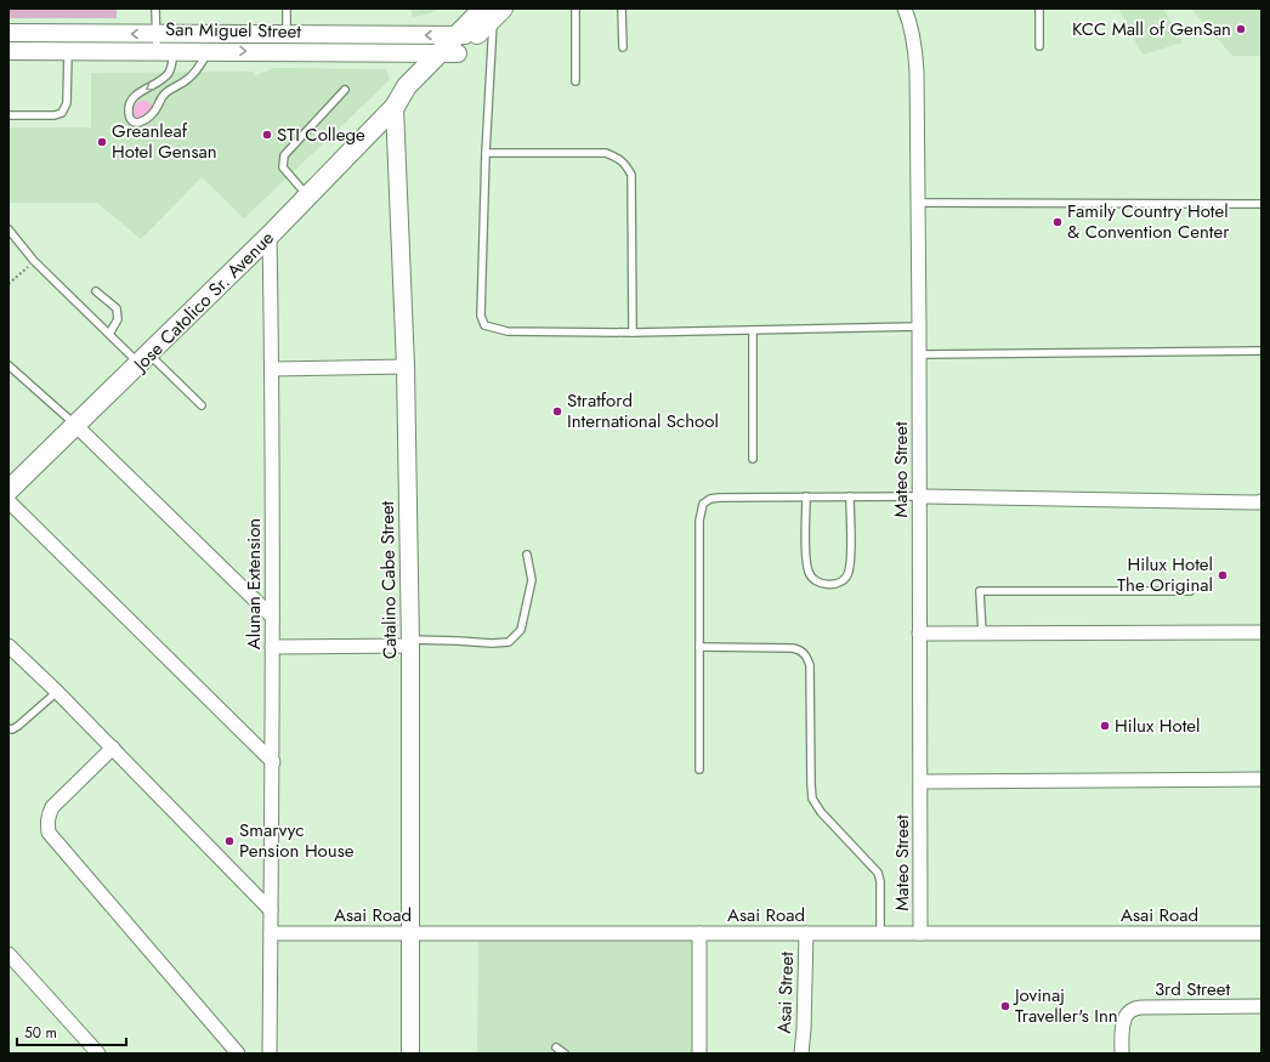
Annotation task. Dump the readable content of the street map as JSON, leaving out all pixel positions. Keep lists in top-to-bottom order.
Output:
{
  "streets": {
    "main road": ["Jose Catolico Sr. Avenue"],
    "street": [
      "San Miguel Street",
      "Mateo Street",
      "Catalino Cabe Street",
      "Alunan Extension",
      "Asai Road",
      "3rd Street",
      "Asai Street"
    ]
  },
  "crossings": [
    ["San Miguel Street", "Jose Catolico Sr. Avenue"],
    ["Jose Catolico Sr. Avenue", "Catalino Cabe Street"],
    ["Jose Catolico Sr. Avenue", "Alunan Extension"],
    ["Mateo Street", "Asai Road"],
    ["Catalino Cabe Street", "Asai Road"],
    ["Alunan Extension", "Asai Road"],
    ["Asai Road", "Asai Street"]
  ],
  "places": [
    "KCC Mall of GenSan",
    "STI College",
    "Greanleaf Hotel Gensan",
    "Family Country Hotel & Convention Center",
    "Stratford International School",
    "Hilux Hotel The Original",
    "Hilux Hotel",
    "Smarvyc Pension House",
    "Jovinaj Traveller's Inn"
  ],
  "scale_bar": "50 m"
}
